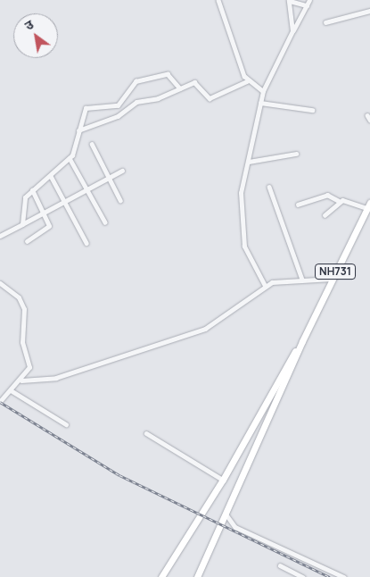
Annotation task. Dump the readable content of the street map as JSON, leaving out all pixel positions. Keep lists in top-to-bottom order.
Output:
{
  "streets": {
    "highway": ["NH731"]
  },
  "north": "top left"
}
